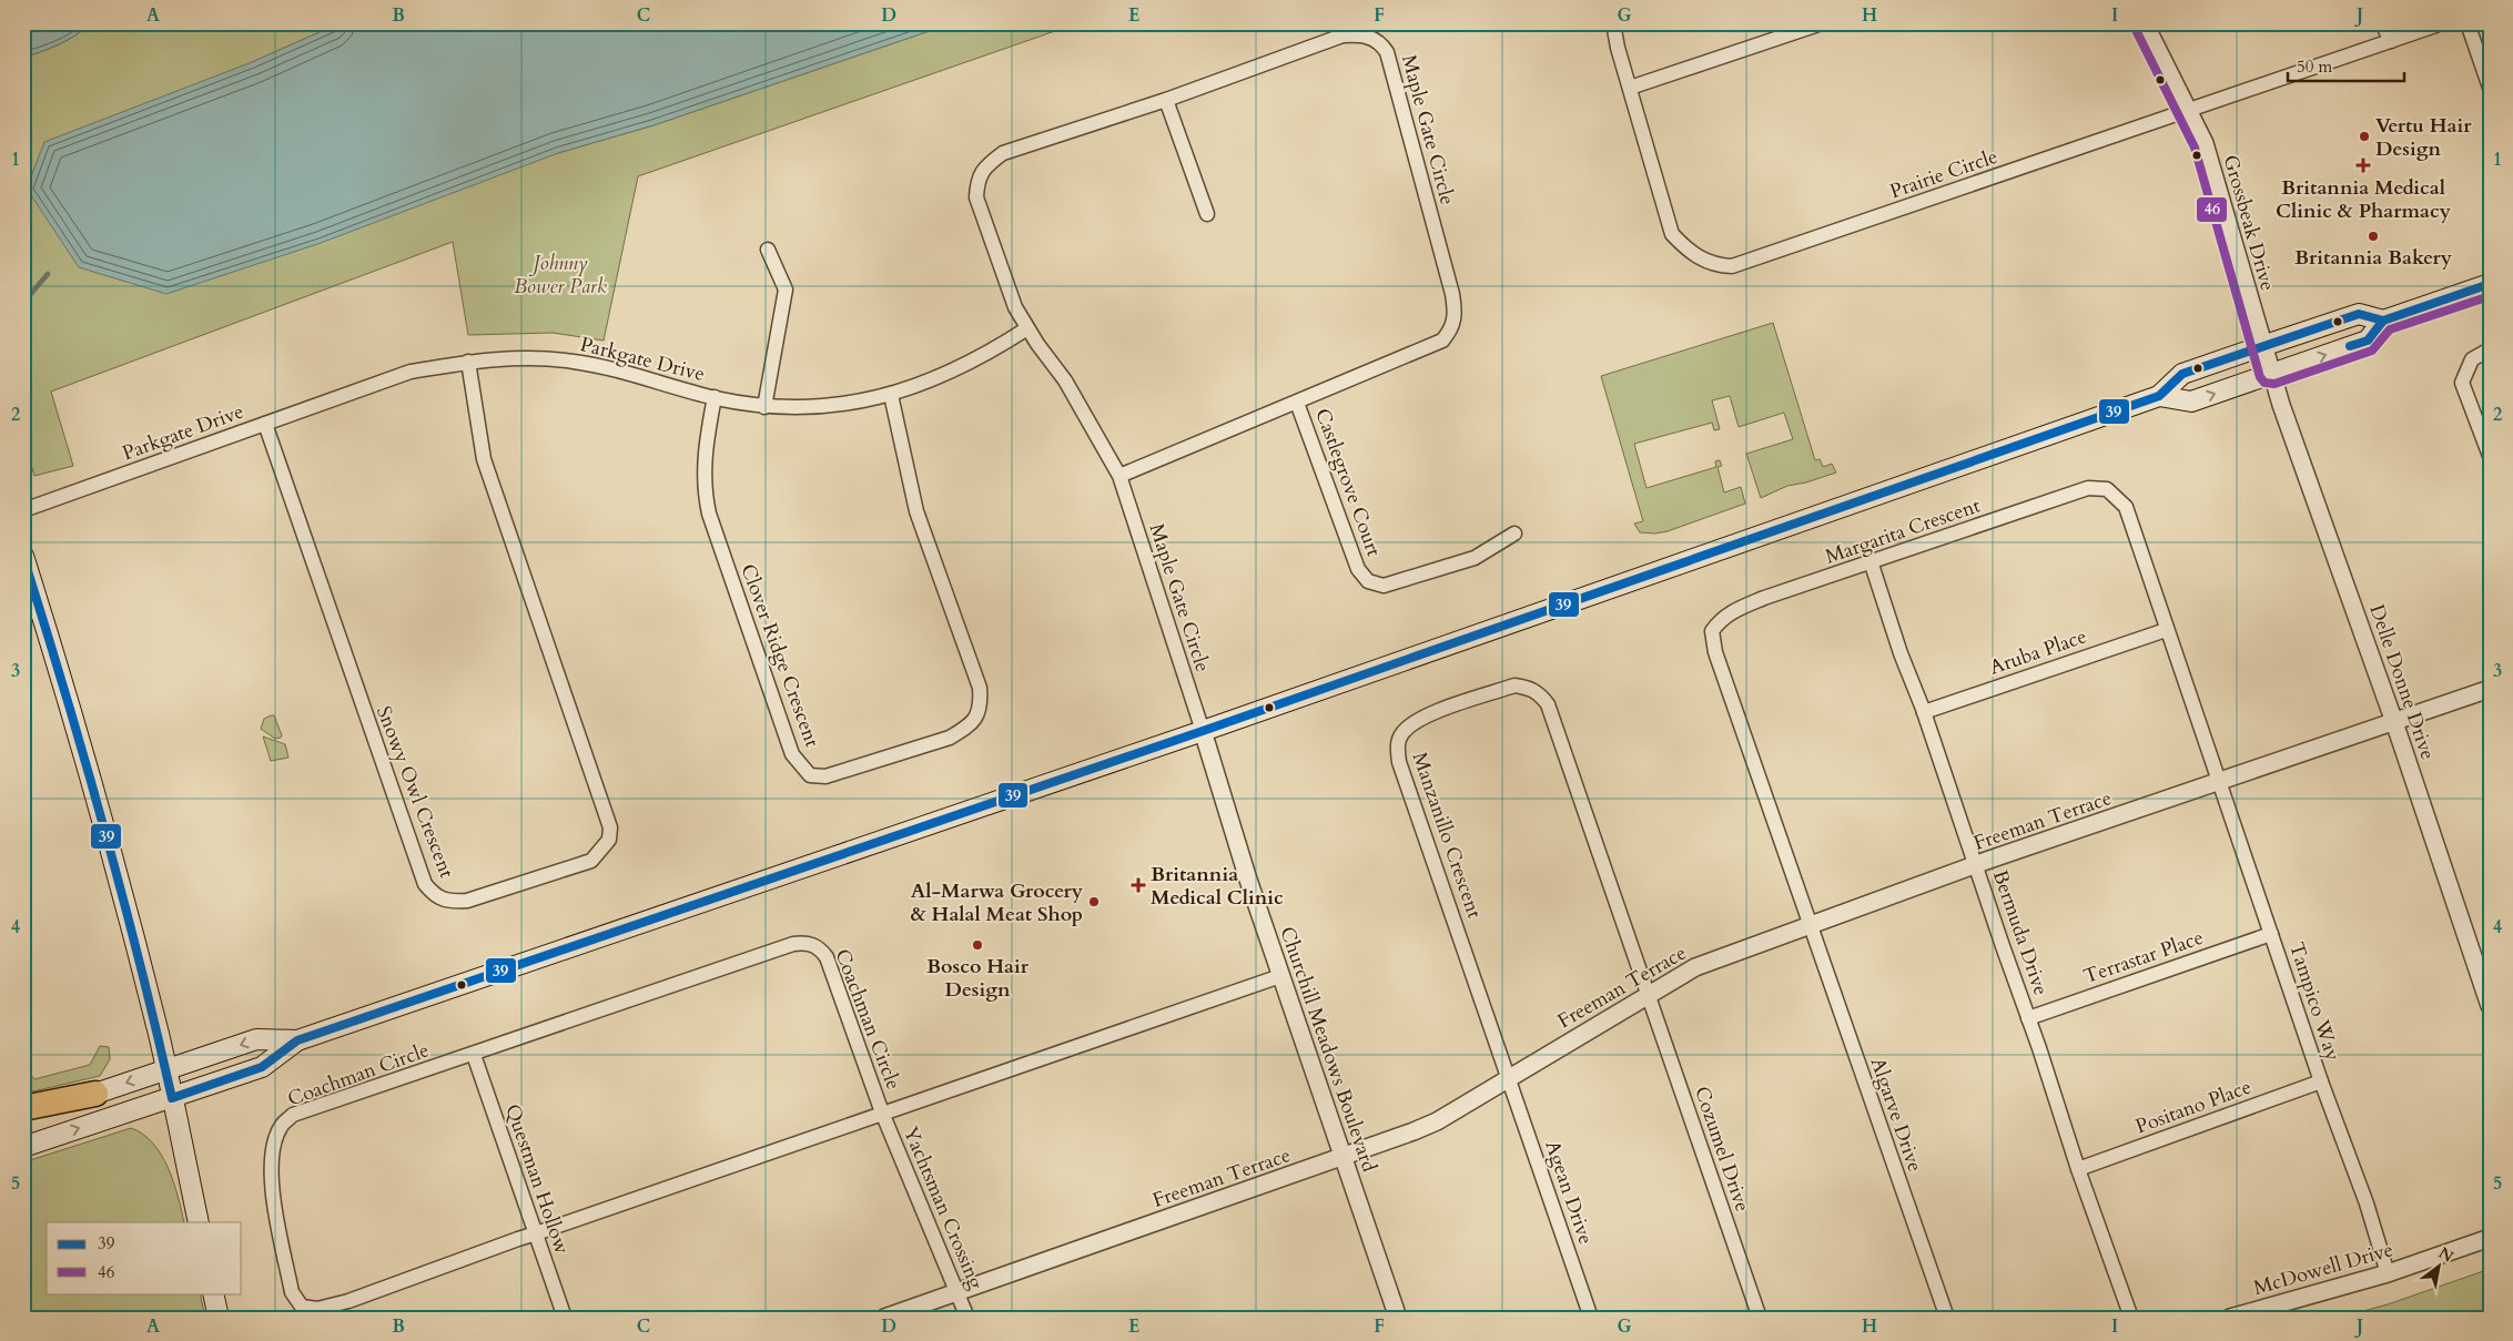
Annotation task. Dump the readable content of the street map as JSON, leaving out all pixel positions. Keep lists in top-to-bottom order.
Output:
{
  "streets": {
    "street": [
      "Maple Gate Circle",
      "Prairie Circle",
      "Grossbeak Drive",
      "Parkgate Drive",
      "Castlegrove Court",
      "Margarita Crescent",
      "Aruba Place",
      "Clover Ridge Crescent",
      "Delle Donne Drive",
      "Snowy Owl Crescent",
      "Freeman Terrace",
      "Manzanillo Crescent",
      "Bermuda Drive",
      "Terrastar Place",
      "Tampico Way",
      "Coachman Circle",
      "Churchill Meadows Boulevard",
      "Positano Place",
      "Algarve Drive",
      "Cozumel Drive",
      "Questman Hollow",
      "Agean Drive",
      "Yachtsman Crossing",
      "McDowell Drive"
    ]
  },
  "crossings": [
    ["Maple Gate Circle", "Parkgate Drive"],
    ["Maple Gate Circle", "Castlegrove Court"],
    ["Maple Gate Circle", "Churchill Meadows Boulevard"],
    ["Prairie Circle", "Grossbeak Drive"],
    ["Grossbeak Drive", "Delle Donne Drive"],
    ["Parkgate Drive", "Clover Ridge Crescent"],
    ["Parkgate Drive", "Snowy Owl Crescent"],
    ["Margarita Crescent", "Aruba Place"],
    ["Margarita Crescent", "Freeman Terrace"],
    ["Margarita Crescent", "Bermuda Drive"],
    ["Margarita Crescent", "Algarve Drive"],
    ["Aruba Place", "Bermuda Drive"],
    ["Delle Donne Drive", "Freeman Terrace"],
    ["Freeman Terrace", "Manzanillo Crescent"],
    ["Freeman Terrace", "Bermuda Drive"],
    ["Freeman Terrace", "Churchill Meadows Boulevard"],
    ["Freeman Terrace", "Algarve Drive"],
    ["Freeman Terrace", "Cozumel Drive"],
    ["Freeman Terrace", "Agean Drive"],
    ["Freeman Terrace", "Yachtsman Crossing"],
    ["Manzanillo Crescent", "Cozumel Drive"],
    ["Manzanillo Crescent", "Agean Drive"],
    ["Bermuda Drive", "Terrastar Place"],
    ["Bermuda Drive", "Positano Place"],
    ["Terrastar Place", "Tampico Way"],
    ["Tampico Way", "Positano Place"],
    ["Coachman Circle", "Churchill Meadows Boulevard"],
    ["Coachman Circle", "Questman Hollow"],
    ["Coachman Circle", "Yachtsman Crossing"]
  ],
  "parks": ["Johnny Bower Park"],
  "places": {
    "other": [
      "Vertu Hair Design",
      "Britannia Bakery",
      "Al-Marwa Grocery & Halal Meat Shop",
      "Bosco Hair Design"
    ],
    "health": ["Britannia Medical Clinic & Pharmacy", "Britannia Medical Clinic"]
  },
  "lines": ["transit line 46", "transit line 39"],
  "legend": ["39", "46"],
  "scale_bar": "50 m",
  "north": "top right",
  "grid": {
    "columns": [
      "A",
      "B",
      "C",
      "D",
      "E",
      "F",
      "G",
      "H",
      "I",
      "J"
    ],
    "rows": [
      "1",
      "2",
      "3",
      "4",
      "5"
    ]
  }
}
